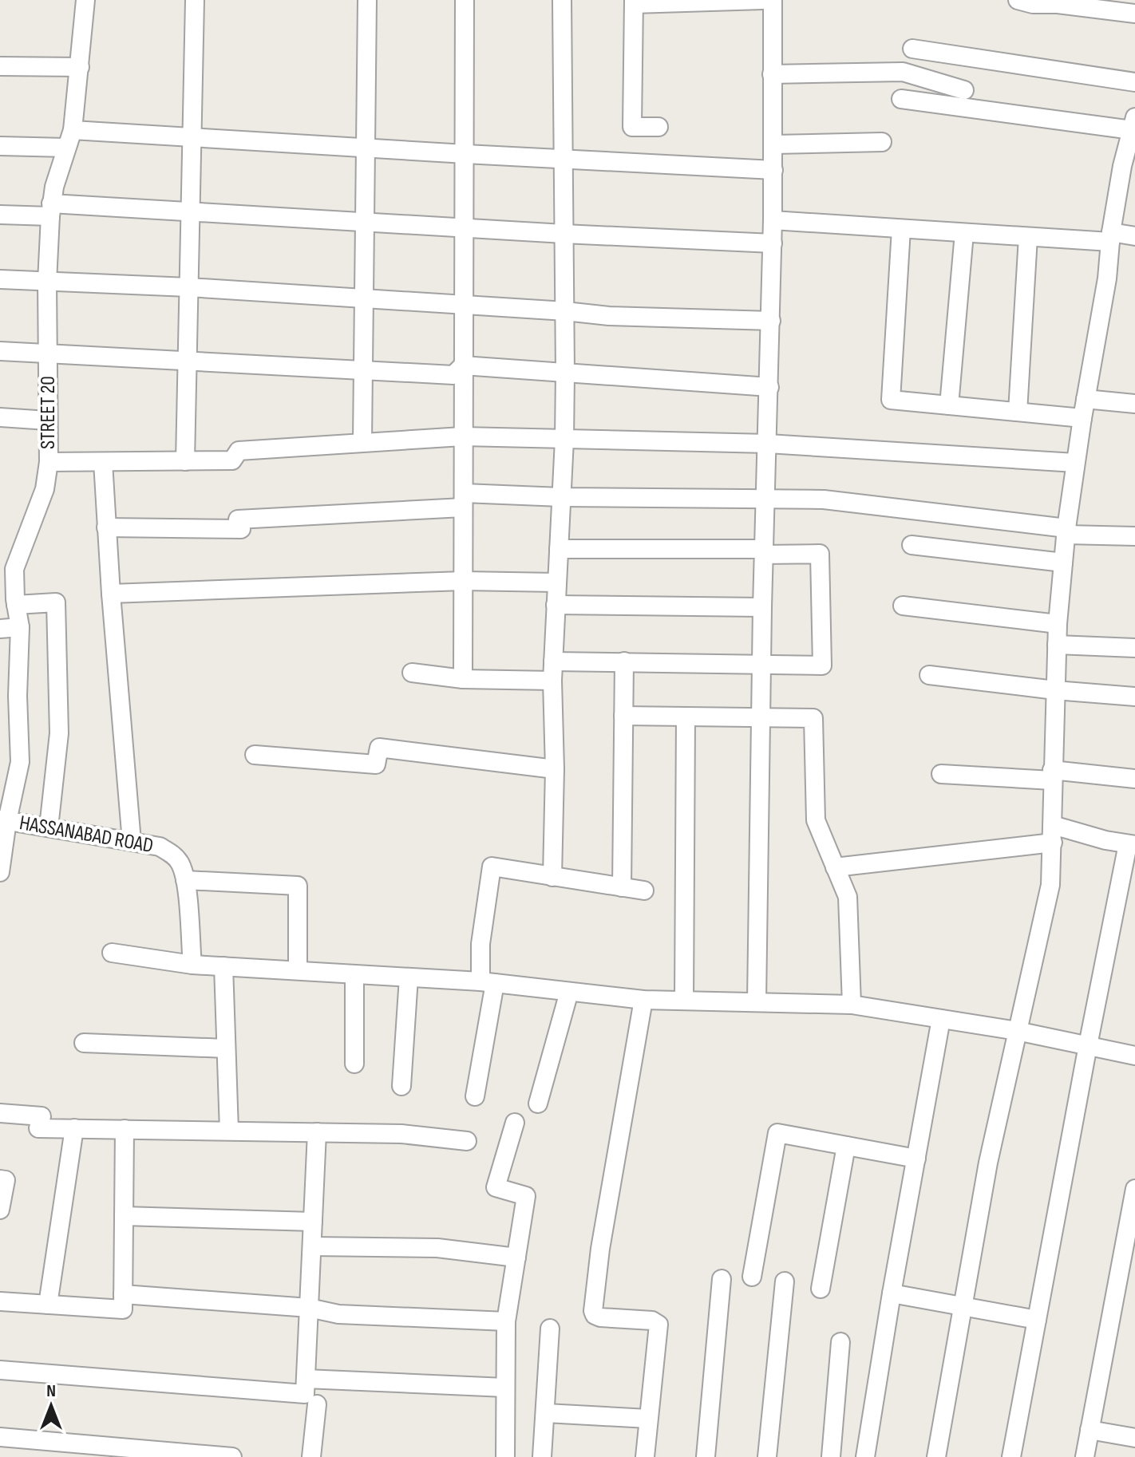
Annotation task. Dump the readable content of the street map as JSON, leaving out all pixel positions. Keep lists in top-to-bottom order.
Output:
{
  "streets": {
    "street": ["STREET 20", "HASSANABAD ROAD"]
  },
  "crossings": [
    ["STREET 20", "HASSANABAD ROAD"]
  ],
  "north": "top"
}
